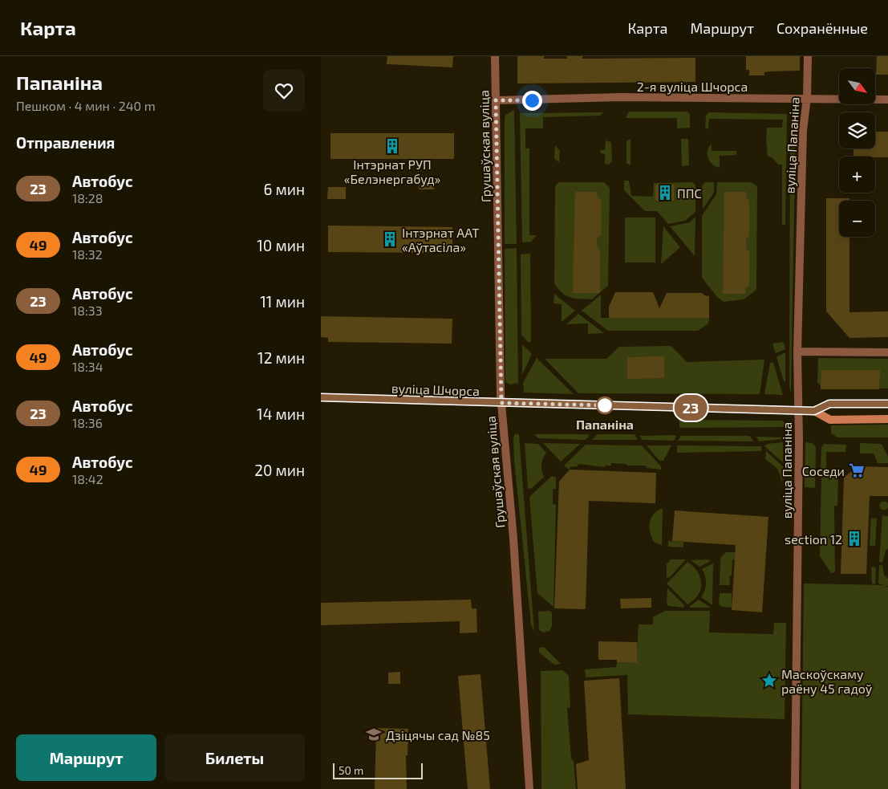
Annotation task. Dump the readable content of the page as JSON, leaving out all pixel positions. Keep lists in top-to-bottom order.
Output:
{
  "streets": {
    "main road": ["вуліца Шчорса"],
    "street": ["2-я вуліца Шчорса", "вуліца Папаніна", "Грушаўская вуліца"]
  },
  "crossings": [
    ["2-я вуліца Шчорса", "вуліца Папаніна"],
    ["2-я вуліца Шчорса", "Грушаўская вуліца"],
    ["вуліца Папаніна", "вуліца Шчорса"],
    ["Грушаўская вуліца", "вуліца Шчорса"]
  ],
  "places": {
    "building": [
      "Інтэрнат РУП «Белэнергабуд»",
      "ППС",
      "Інтэрнат ААТ «Аўтасіла»",
      "section 12"
    ],
    "other": ["Папаніна"],
    "supermarket": ["Соседи"],
    "place": ["Маскоўскаму раёну 45 гадоў"],
    "school or university": ["Дзіцячы сад №85"]
  },
  "lines": ["bus line 23"],
  "scale_bar": "50 m",
  "north": "bottom right",
  "page": {
    "header": "Карта",
    "nav": ["Карта", "Маршрут", "Сохранённые"],
    "heading": [
      ["Папаніна", "Пешком · 4 мин · 240 m"],
      "Отправления"
    ],
    "on_map": "23",
    "map_buttons": ["+", "−"],
    "list": [
      {
        "mark": "23",
        "name": "Автобус",
        "note": "18:28",
        "value": "6 мин"
      },
      {
        "mark": "49",
        "name": "Автобус",
        "note": "18:32",
        "value": "10 мин"
      },
      {
        "mark": "23",
        "name": "Автобус",
        "note": "18:33",
        "value": "11 мин"
      },
      {
        "mark": "49",
        "name": "Автобус",
        "note": "18:34",
        "value": "12 мин"
      },
      {
        "mark": "23",
        "name": "Автобус",
        "note": "18:36",
        "value": "14 мин"
      },
      {
        "mark": "49",
        "name": "Автобус",
        "note": "18:42",
        "value": "20 мин"
      }
    ],
    "buttons": ["Маршрут", "Билеты"],
    "scale": "50 m"
  }
}
